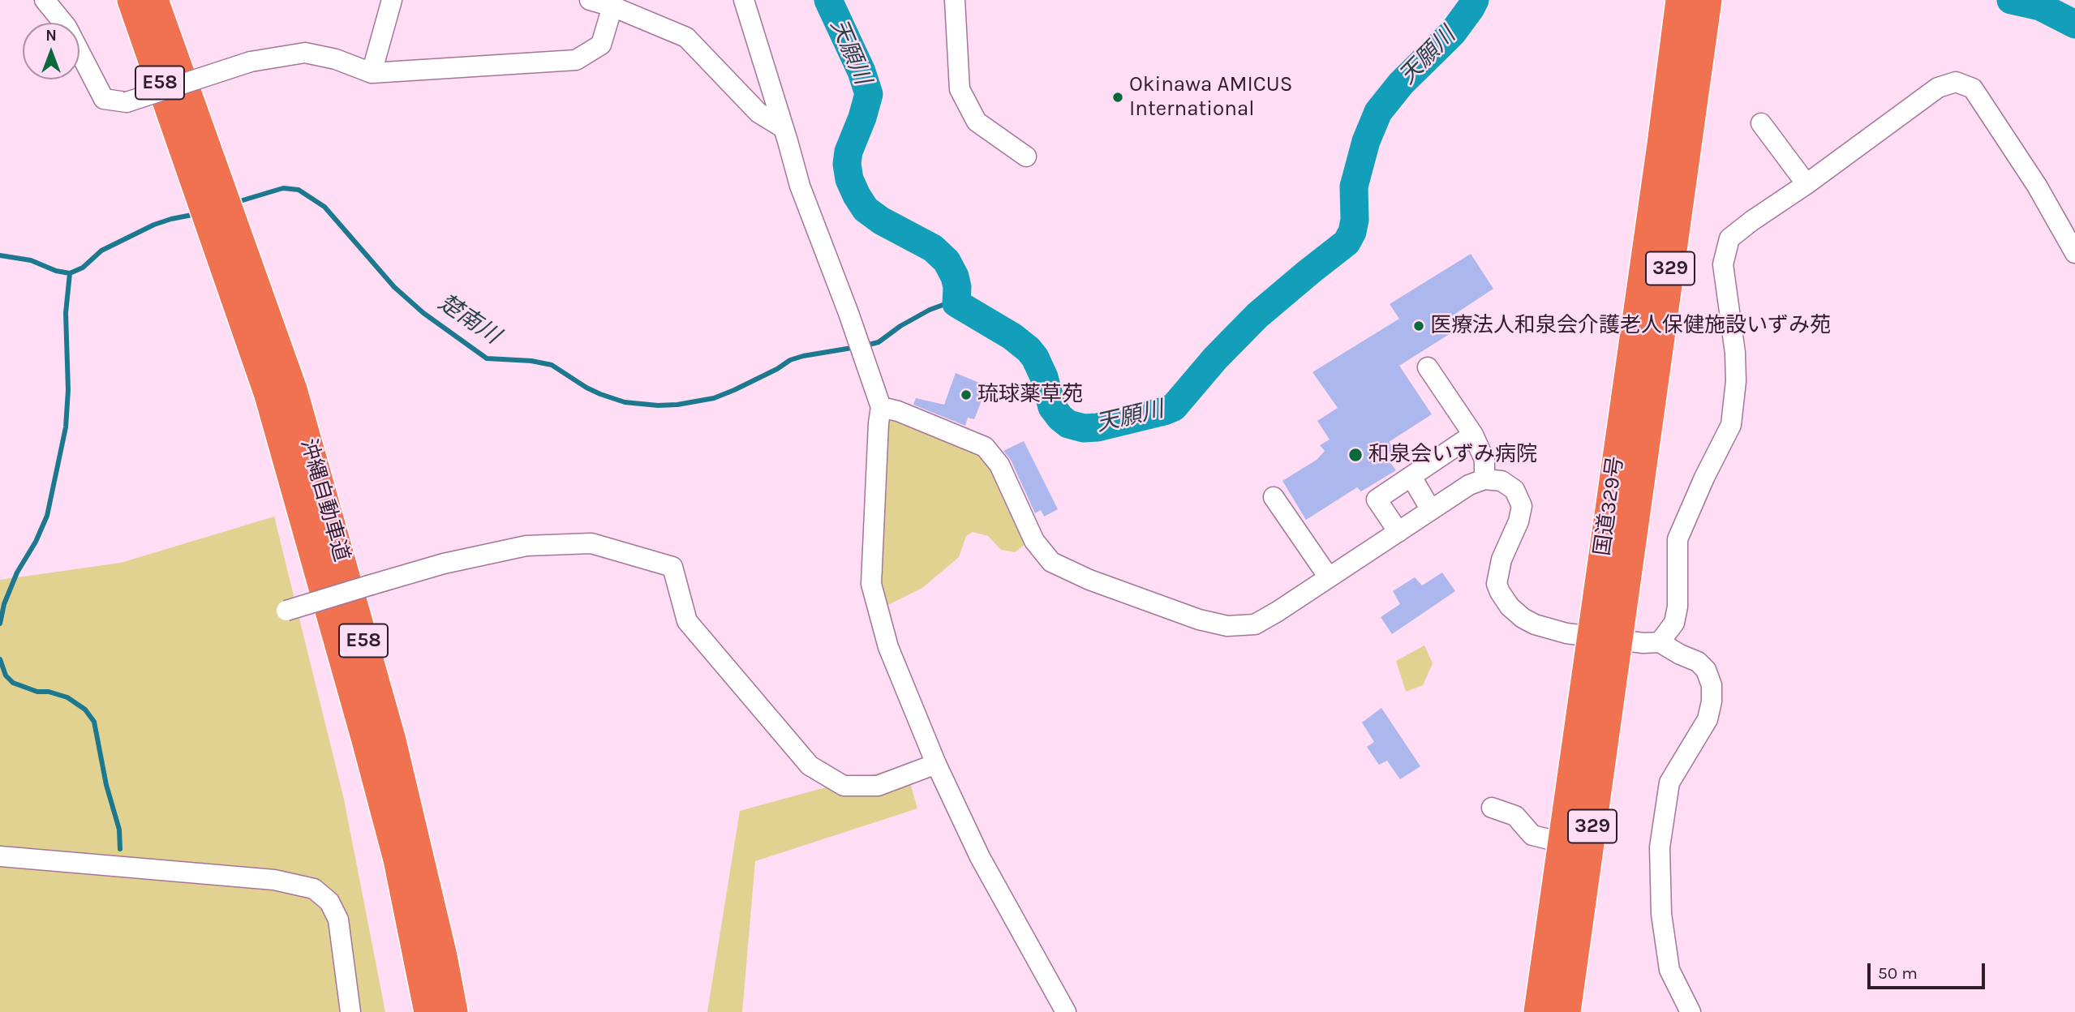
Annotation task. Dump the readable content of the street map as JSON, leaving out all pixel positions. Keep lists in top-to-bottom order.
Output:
{
  "streets": {
    "highway": [
      "E58",
      "329",
      "沖縄自動車道",
      "国道329号"
    ]
  },
  "water": ["天願川", "楚南川"],
  "places": [
    "Okinawa AMICUS International",
    "医療法人和泉会介護老人保健施設いずみ苑",
    "琉球薬草苑",
    "和泉会いずみ病院"
  ],
  "scale_bar": "50 m",
  "north": "top"
}
